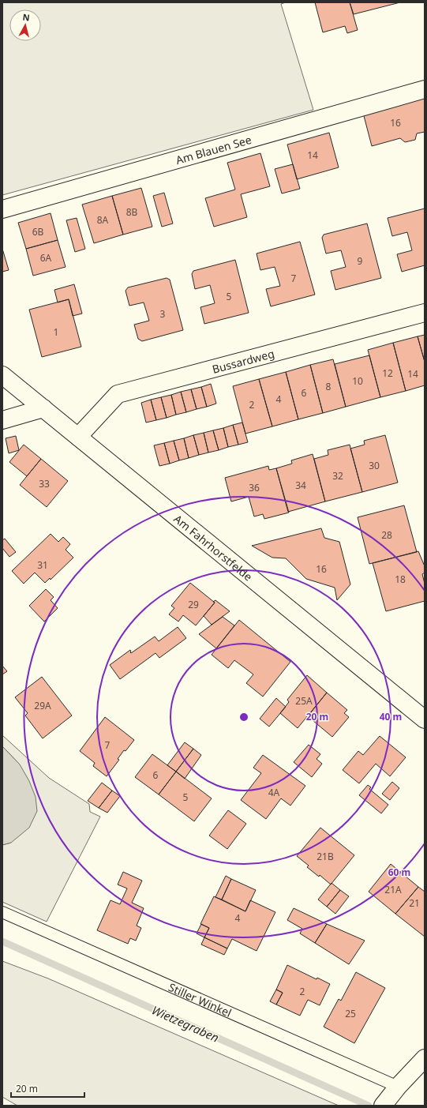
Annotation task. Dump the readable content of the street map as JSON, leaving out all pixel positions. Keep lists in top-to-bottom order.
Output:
{
  "streets": {
    "street": ["Am Blauen See", "Bussardweg", "Am Fahrhorstfelde"],
    "lane": ["Stiller Winkel"]
  },
  "crossings": [
    ["Bussardweg", "Am Fahrhorstfelde"]
  ],
  "water": ["Wietzegraben"],
  "house_numbers": [
    "16",
    "14",
    "8B",
    "8A",
    "6B",
    "6A",
    "9",
    "7",
    "5",
    "3",
    "1",
    "12",
    "14",
    "10",
    "8",
    "6",
    "4",
    "2",
    "30",
    "32",
    "33",
    "34",
    "36",
    "28",
    "31",
    "16",
    "18",
    "29",
    "25A",
    "29A",
    "7",
    "6",
    "4A",
    "5",
    "21B",
    "21A",
    "21",
    "4",
    "2",
    "25"
  ],
  "scale_bar": "20 m",
  "north": "top",
  "rings": ["20 m", "40 m", "60 m"]
}
